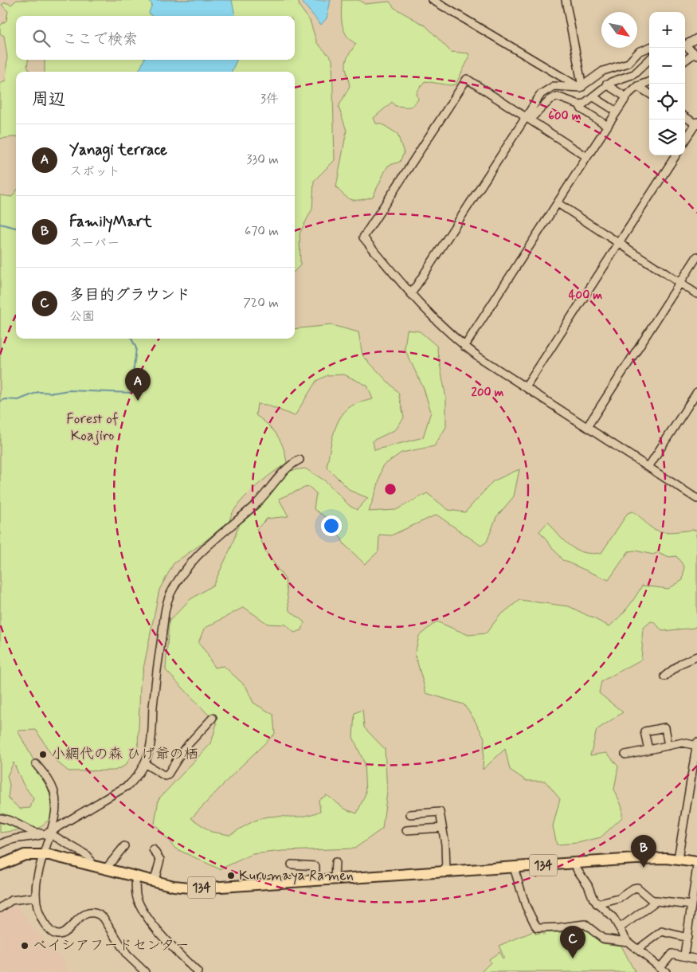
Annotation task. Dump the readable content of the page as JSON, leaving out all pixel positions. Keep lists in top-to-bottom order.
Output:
{
  "streets": {
    "highway": ["134"]
  },
  "parks": ["Forest of Koajiro"],
  "places": ["小網代の森 ひげ爺の栖", "Kurumaya Ramen", "ベイシアフードセンター"],
  "north": "bottom right",
  "page": {
    "map_buttons": ["+", "−"],
    "search": "ここで検索",
    "heading": ["周辺", "3件"],
    "list": [
      {
        "mark": "A",
        "name": "Yanagi terrace",
        "note": "スポット",
        "value": "330 m"
      },
      {
        "mark": "B",
        "name": "FamilyMart",
        "note": "スーパー",
        "value": "670 m"
      },
      {
        "mark": "C",
        "name": "多目的グラウンド",
        "note": "公園",
        "value": "720 m"
      }
    ],
    "pins": ["A", "B", "C"]
  },
  "rings": ["600 m", "400 m", "200 m"]
}
